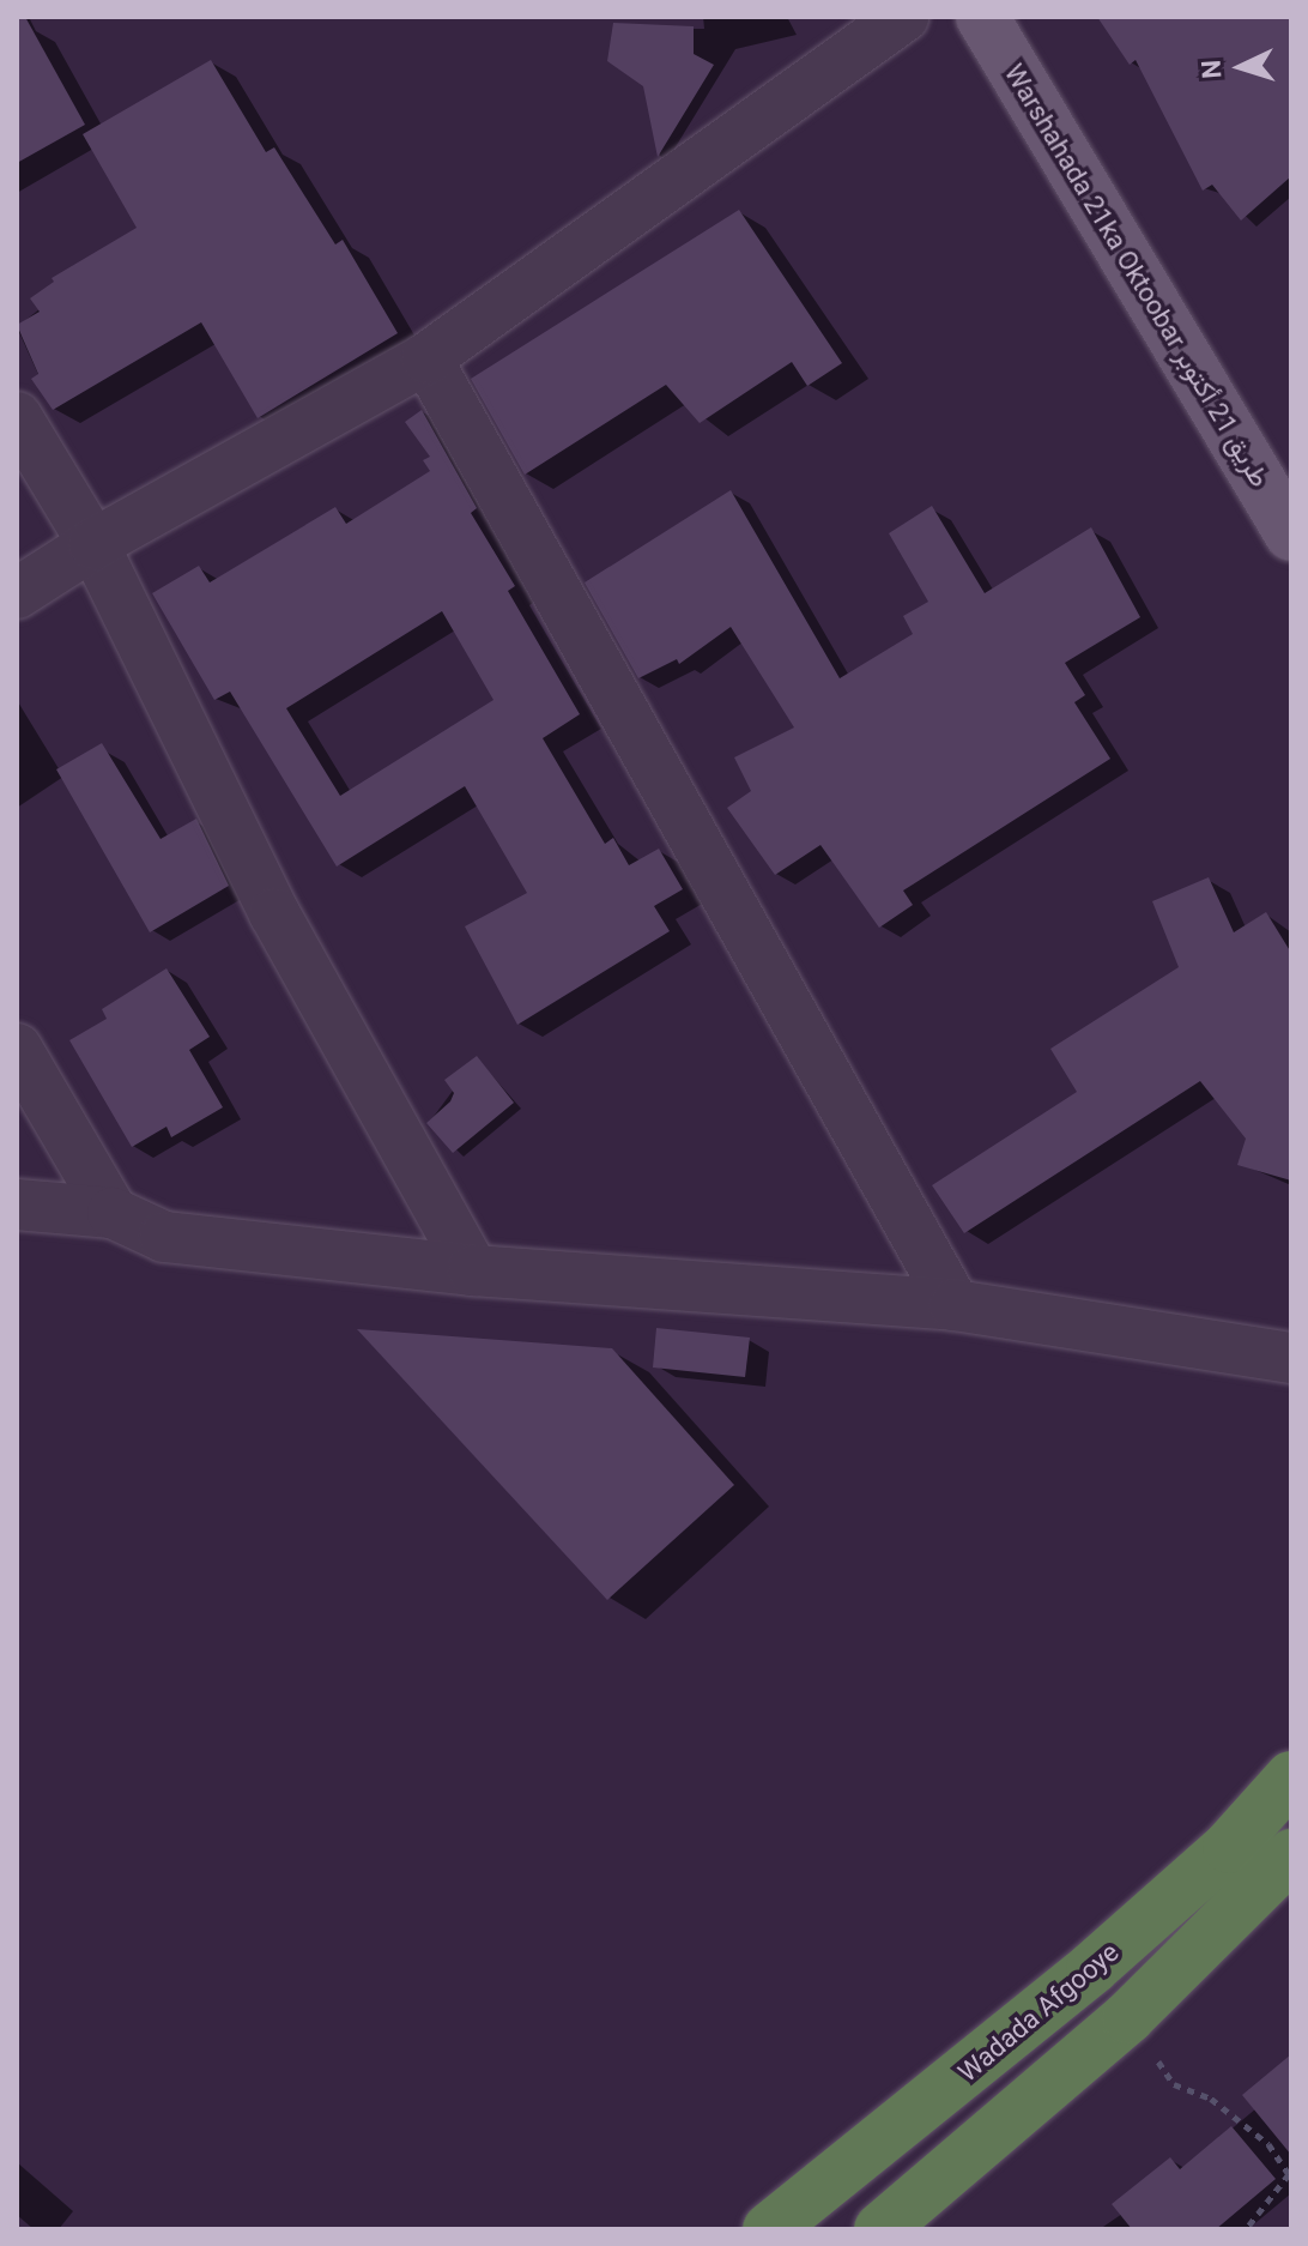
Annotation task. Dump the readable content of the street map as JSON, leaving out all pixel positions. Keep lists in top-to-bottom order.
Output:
{
  "streets": {
    "highway": ["Wadada Afgooye"],
    "main road": ["Warshahada 21ka Oktoobar طريق 21 أكتوبر"]
  },
  "north": "left"
}
